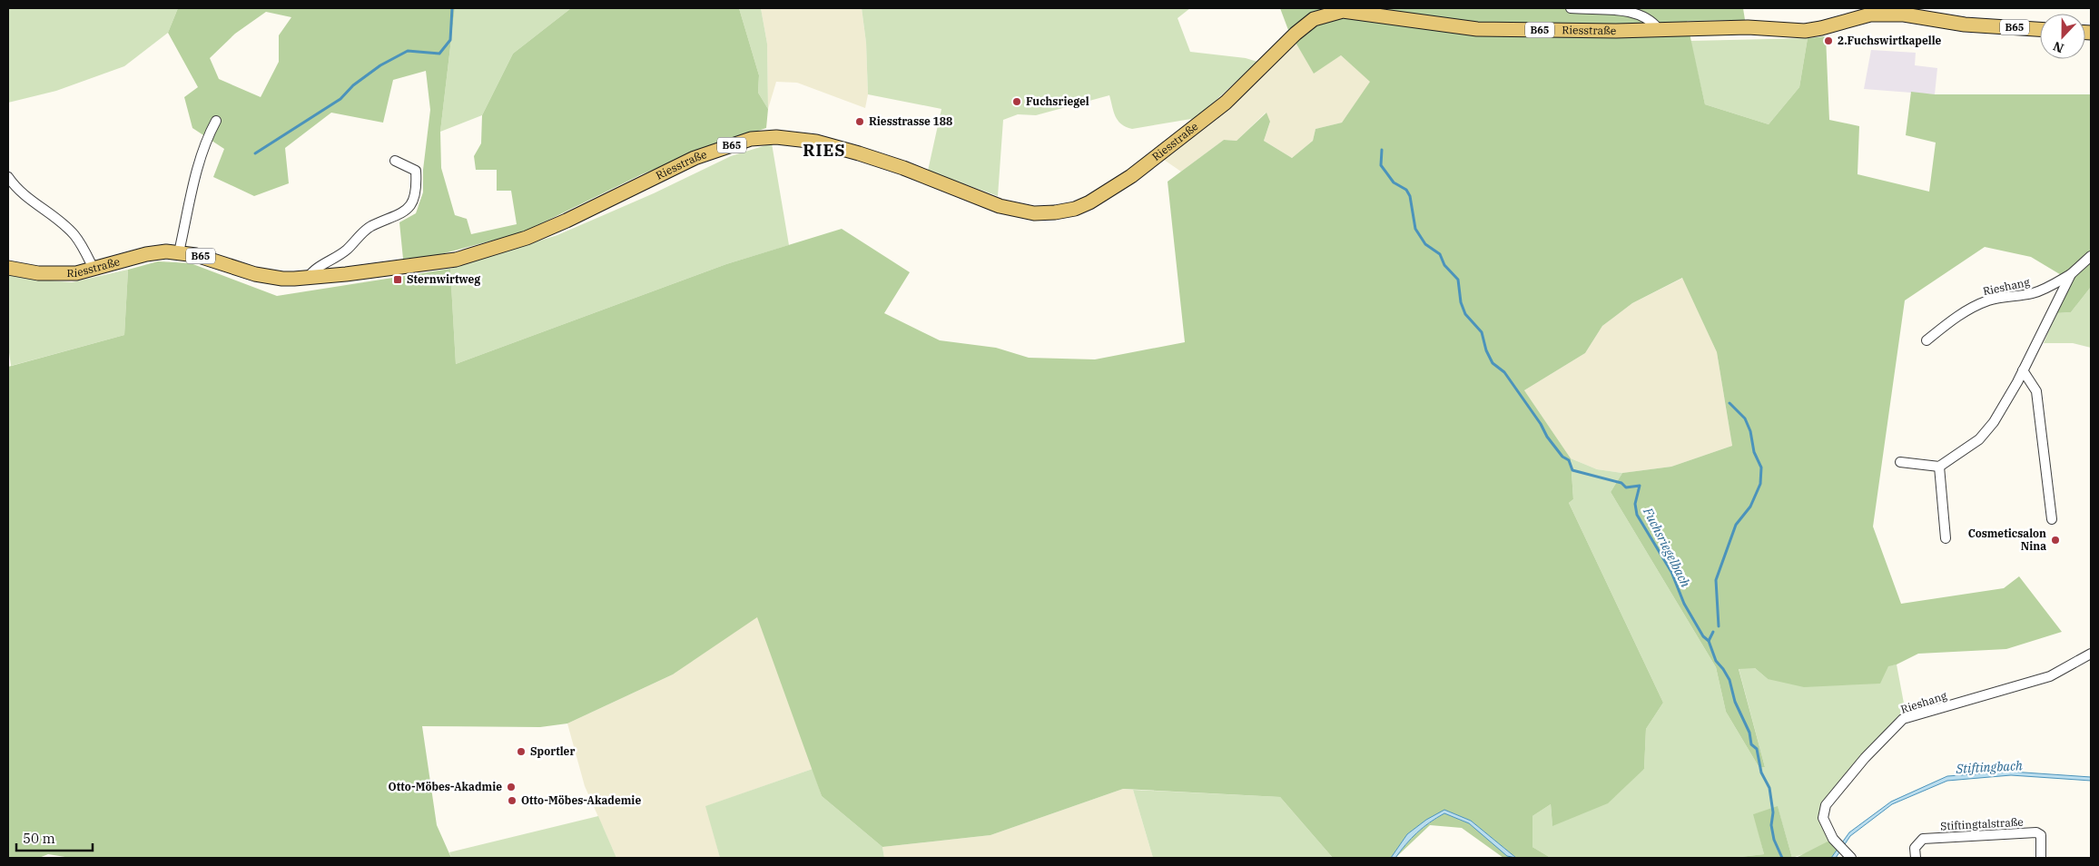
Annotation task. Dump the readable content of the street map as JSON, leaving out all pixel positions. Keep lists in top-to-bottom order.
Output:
{
  "streets": {
    "main road": ["B65", "Riesstraße"],
    "street": ["Rieshang", "Stiftingtalstraße"]
  },
  "districts": ["RIES"],
  "water": ["Fuchsriegelbach", "Stiftingbach"],
  "places": {
    "other": [
      "2.Fuchswirtkapelle",
      "Fuchsriegel",
      "Riesstrasse 188",
      "Cosmeticsalon Nina",
      "Sportler",
      "Otto-Möbes-Akadmie",
      "Otto-Möbes-Akademie"
    ],
    "transit": ["Sternwirtweg"]
  },
  "scale_bar": "50 m",
  "north": "bottom"
}
